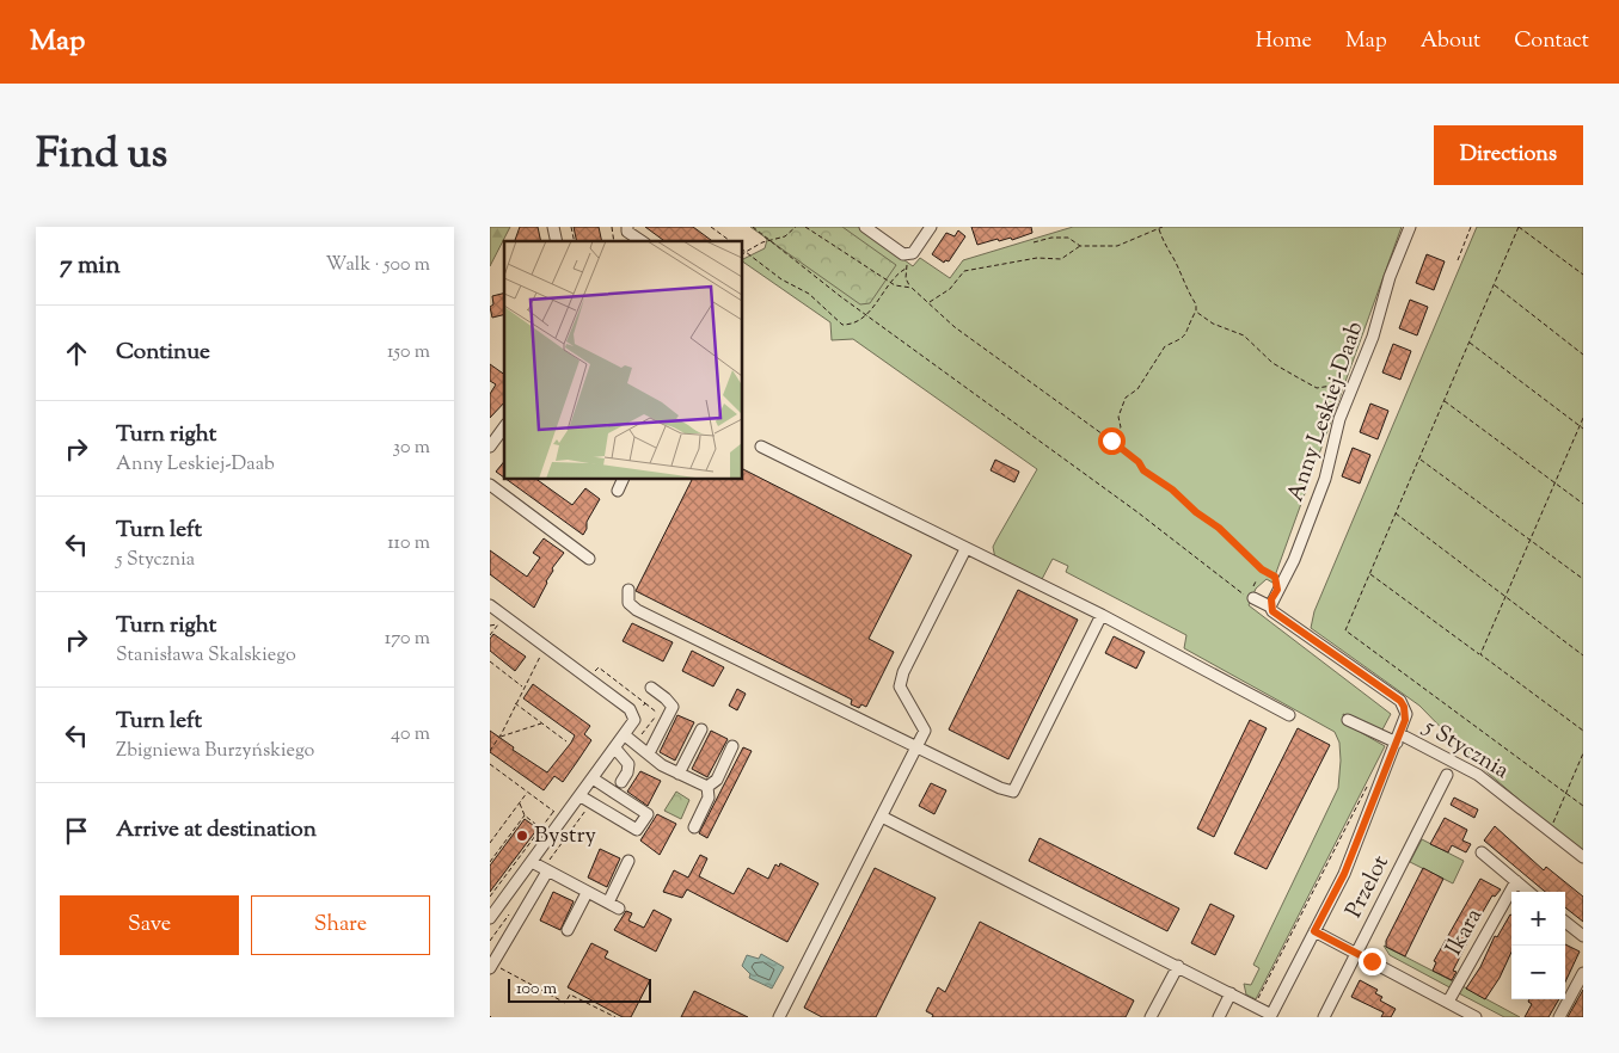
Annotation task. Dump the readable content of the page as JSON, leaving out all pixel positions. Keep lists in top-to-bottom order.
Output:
{
  "streets": {
    "street": [
      "Anny Leskiej-Daab",
      "5 Stycznia",
      "Przelot",
      "Ikara"
    ]
  },
  "crossings": [
    ["Anny Leskiej-Daab", "5 Stycznia"]
  ],
  "places": ["Bystry"],
  "scale_bar": "100 m",
  "page": {
    "header": "Map",
    "nav": [
      "Home",
      "Map",
      "About",
      "Contact"
    ],
    "title": "Find us",
    "buttons": [
      "Directions",
      ["Save", "Share"]
    ],
    "heading": ["7 min", "Walk · 500 m"],
    "list": [
      ["Continue", "150 m"],
      ["Turn right", "Anny Leskiej-Daab", "30 m"],
      ["Turn left", "5 Stycznia", "110 m"],
      ["Turn right", "Stanisława Skalskiego", "170 m"],
      ["Turn left", "Zbigniewa Burzyńskiego", "40 m"],
      "Arrive at destination"
    ],
    "map_buttons": ["+", "−"],
    "scale": "100 m"
  }
}
